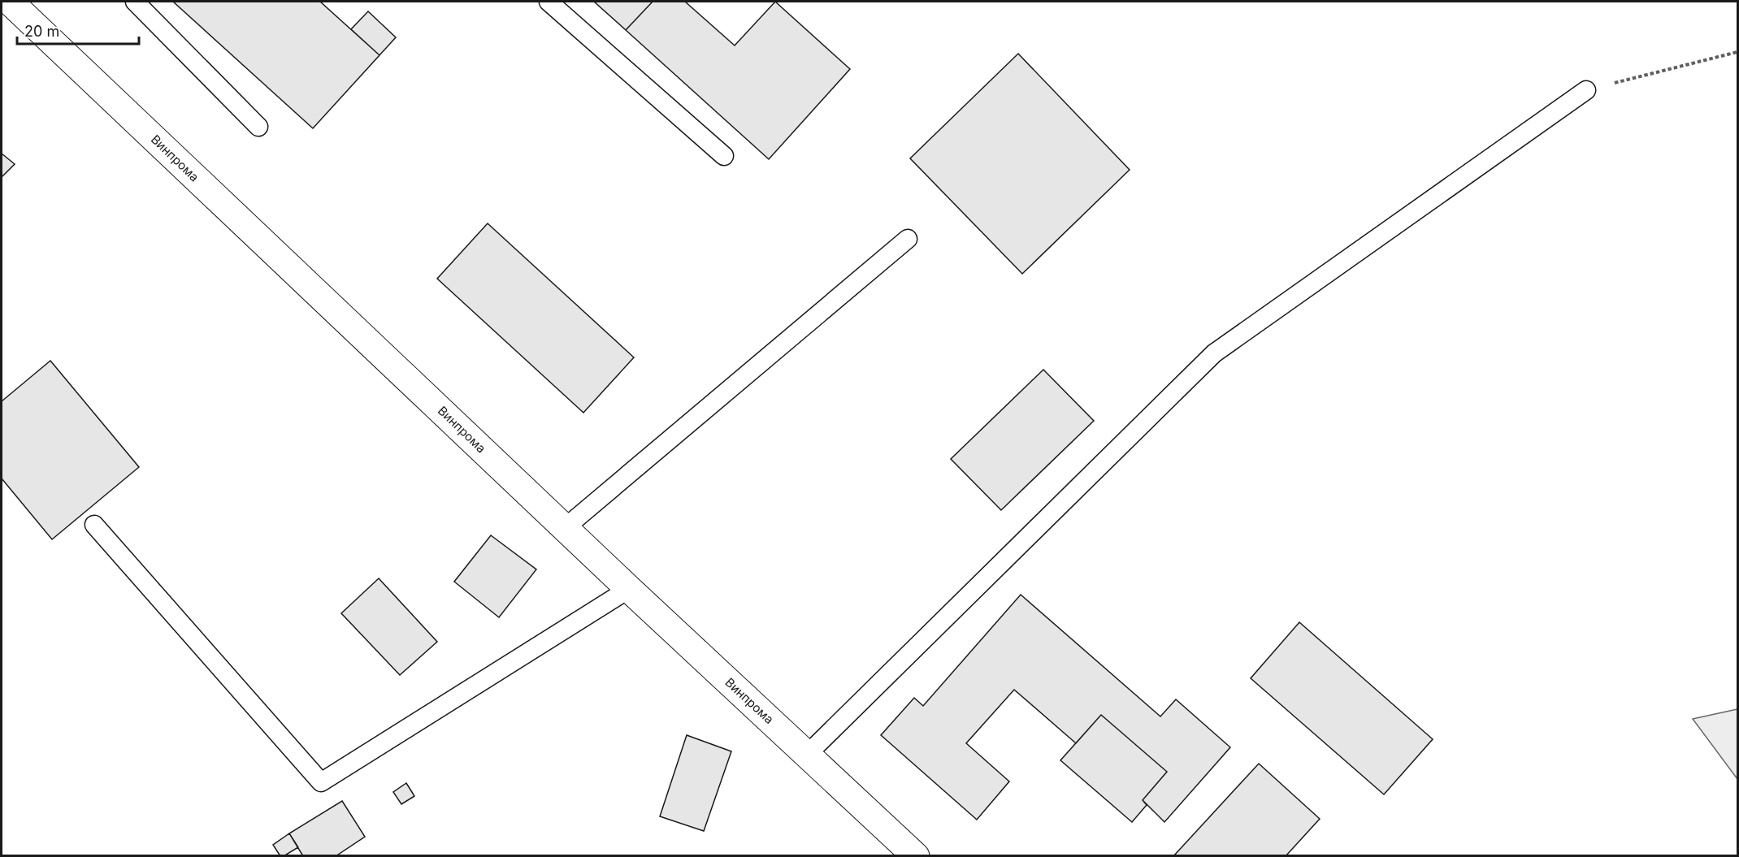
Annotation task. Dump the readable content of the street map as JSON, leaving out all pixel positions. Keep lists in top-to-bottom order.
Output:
{
  "streets": {
    "street": ["Винпрома"]
  },
  "scale_bar": "20 m"
}
